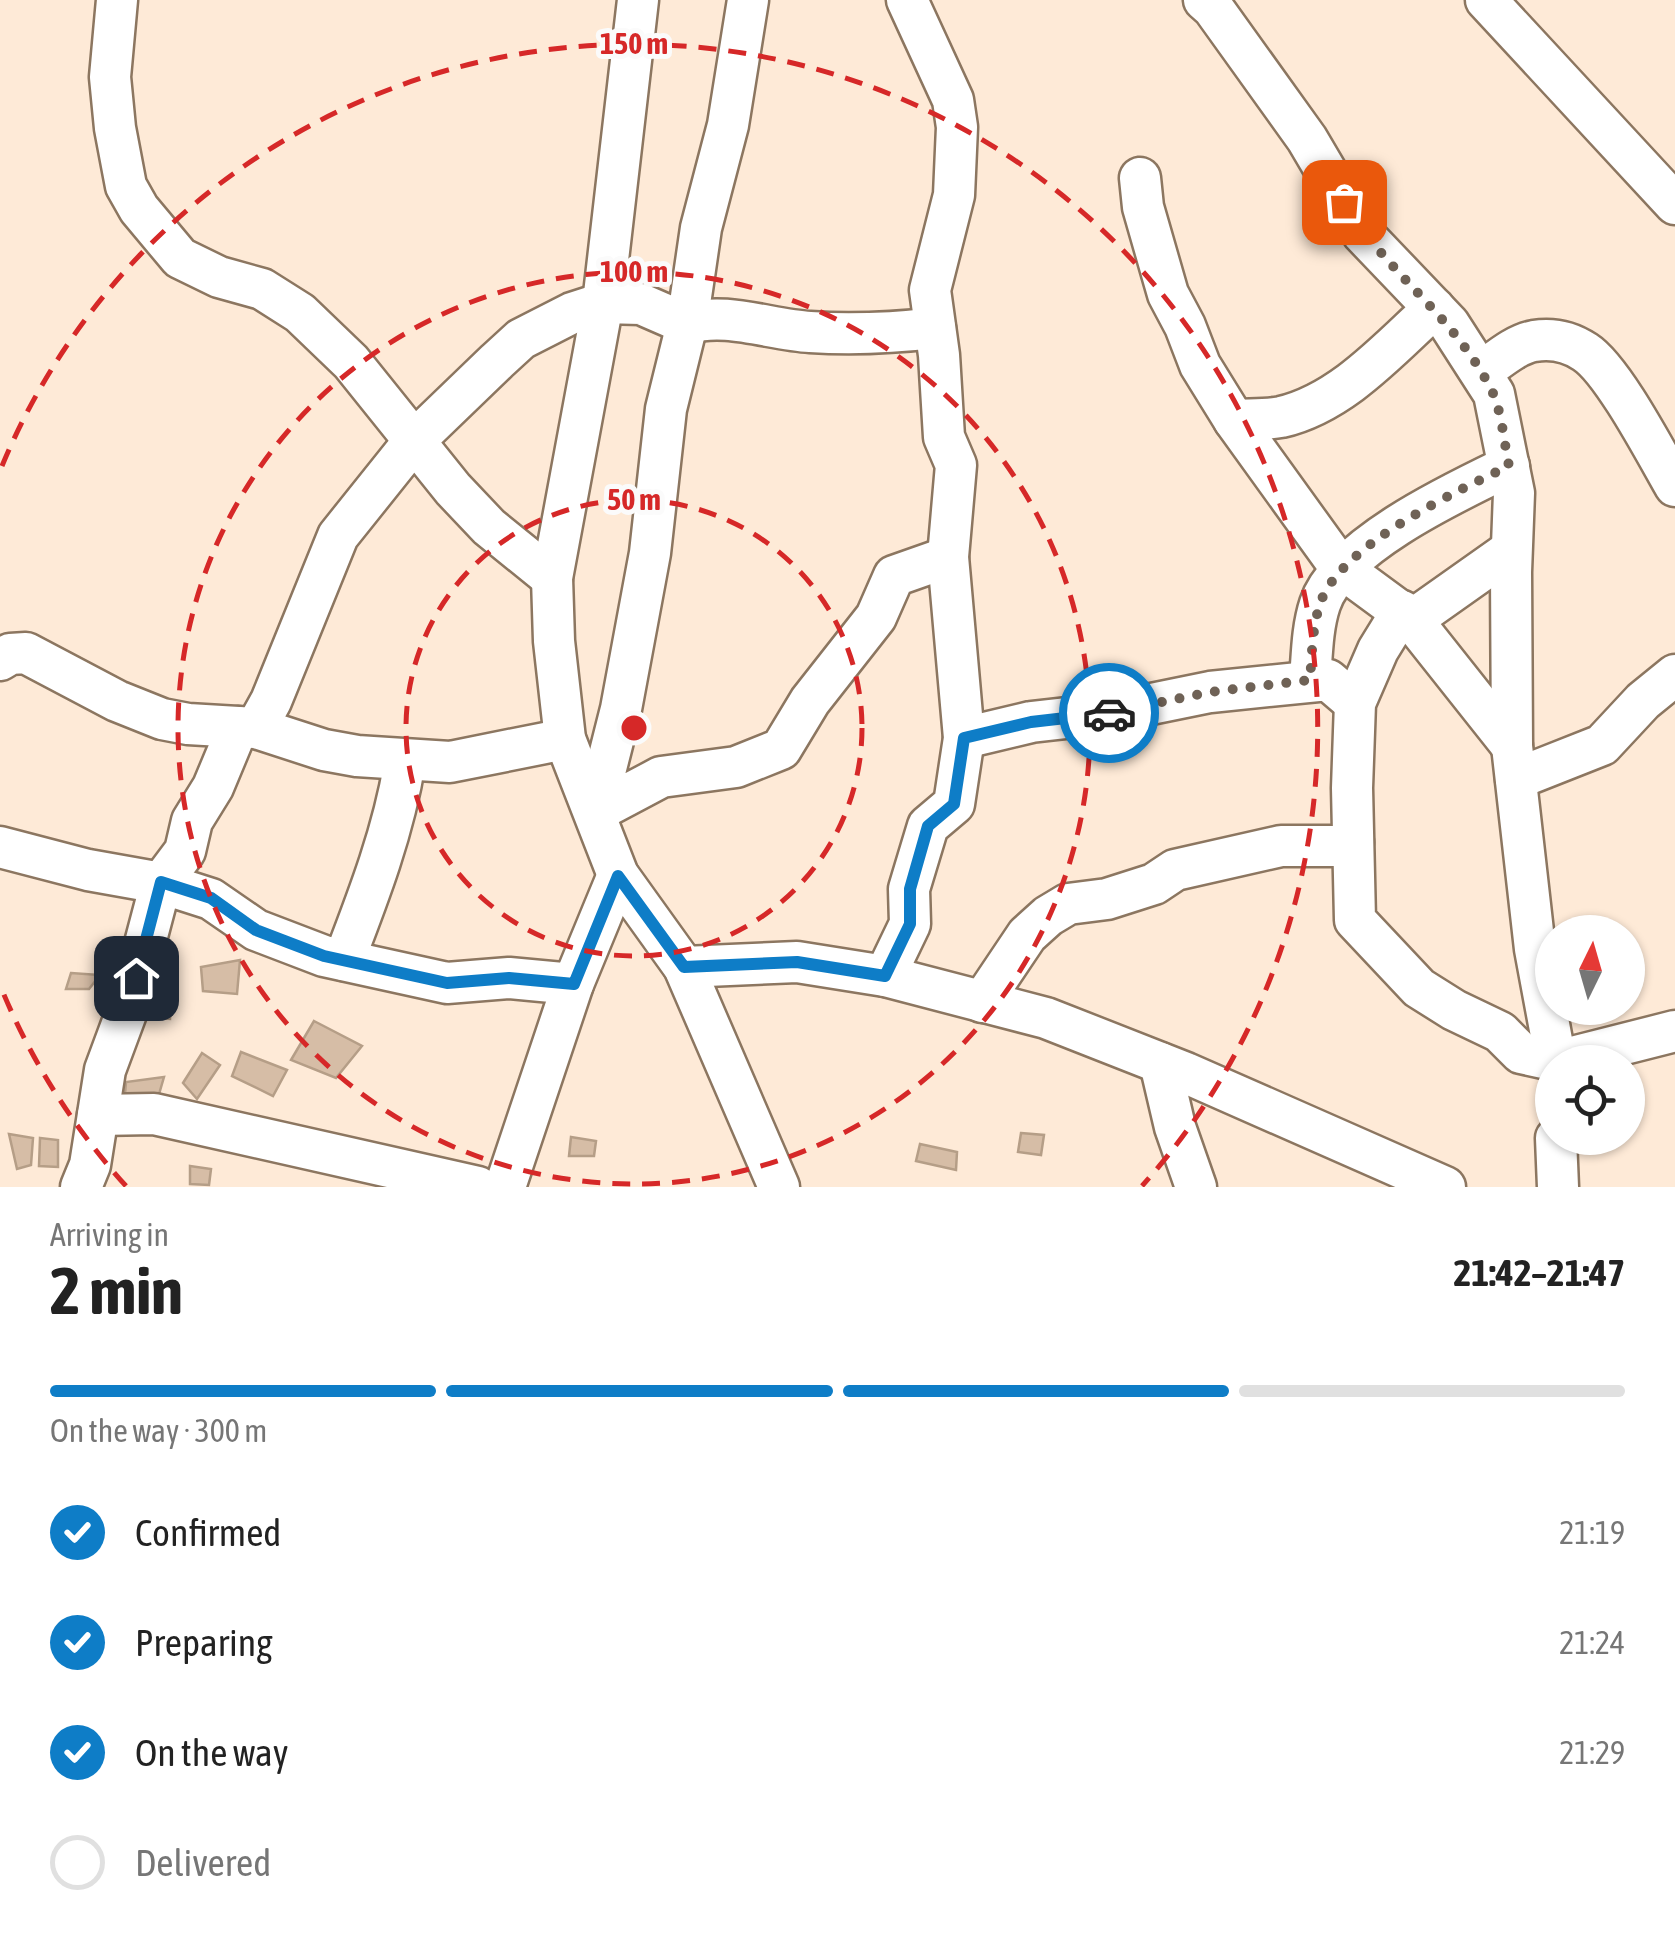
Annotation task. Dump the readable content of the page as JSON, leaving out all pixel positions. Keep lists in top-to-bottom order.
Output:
{
  "north": "top",
  "page": {
    "heading": ["2 min", "Arriving in", "21:42–21:47"],
    "bar": "On the way · 300 m",
    "list": [
      ["Confirmed", "21:19"],
      ["Preparing", "21:24"],
      ["On the way", "21:29"],
      "Delivered"
    ]
  },
  "rings": ["150 m", "100 m", "50 m"]
}
